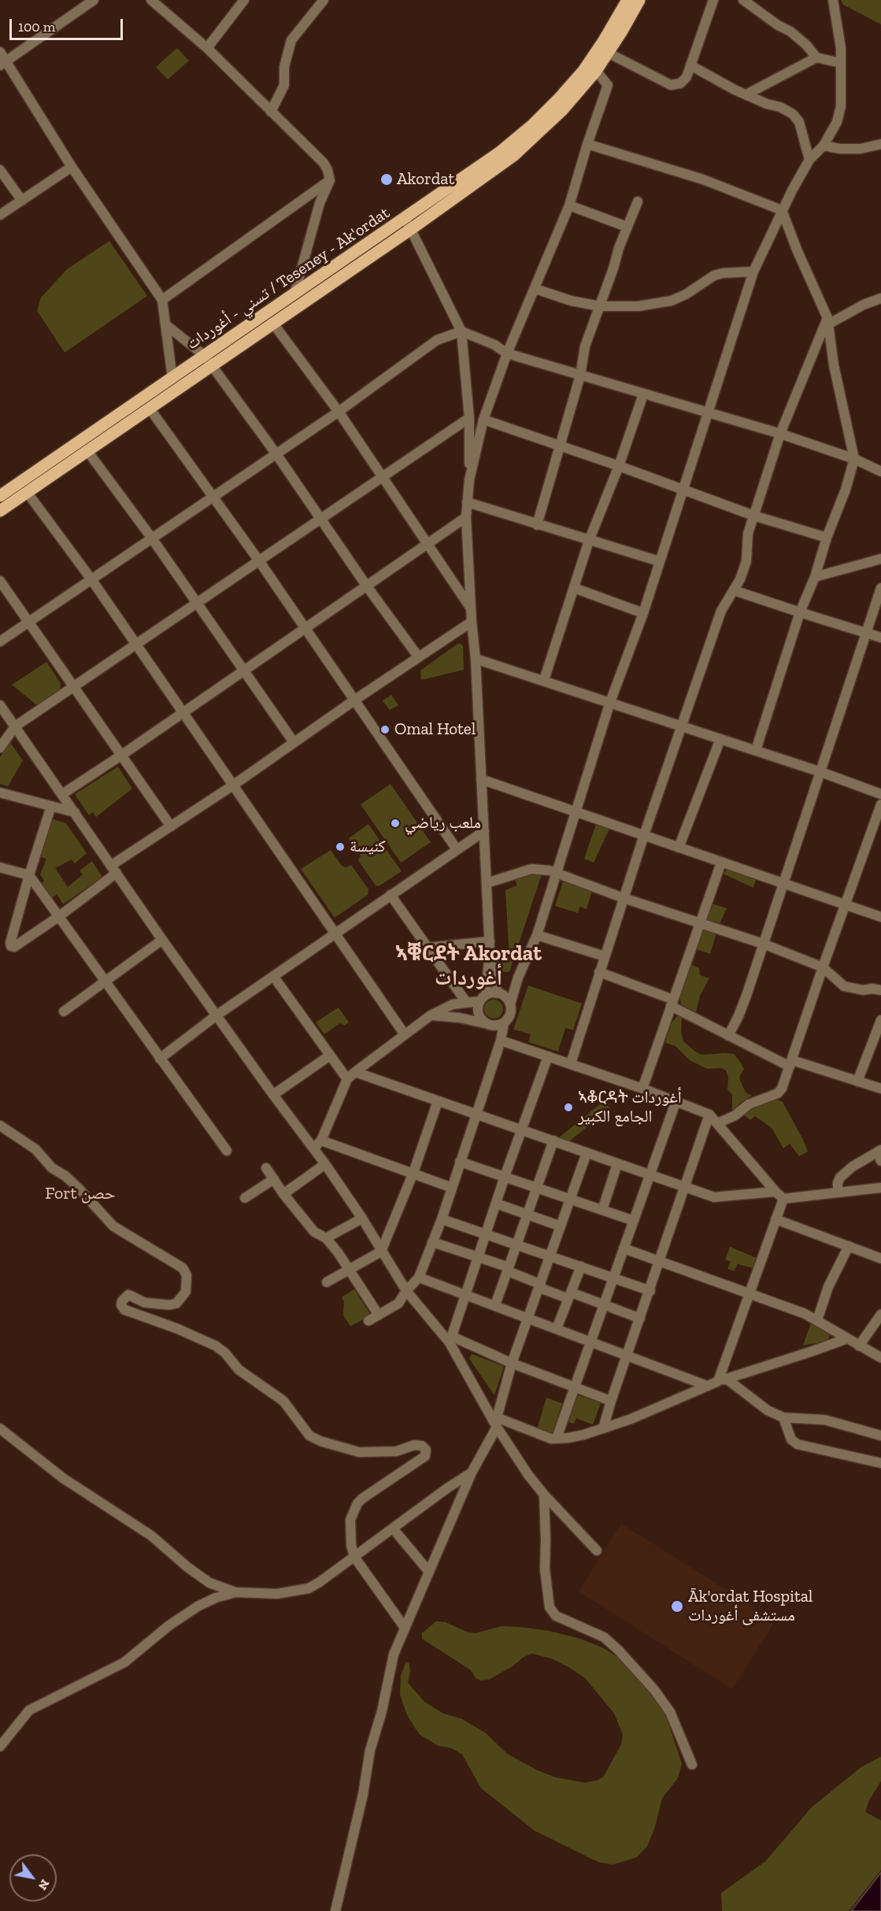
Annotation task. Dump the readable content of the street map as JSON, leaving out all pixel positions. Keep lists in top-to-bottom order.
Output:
{
  "streets": {
    "main road": ["تسني - أغوردات / Teseney - Ak'ordat"]
  },
  "districts": ["ኣቑርደት Akordat أغوردات", "Fort حصن"],
  "places": [
    "Akordat",
    "Omal Hotel",
    "ملعب رياضي",
    "كنيسة",
    "ኣቆርዳት أغوردات الجامع الكبير",
    "Āk'ordat Hospital مستشفى أغوردات"
  ],
  "scale_bar": "100 m",
  "north": "bottom right"
}
